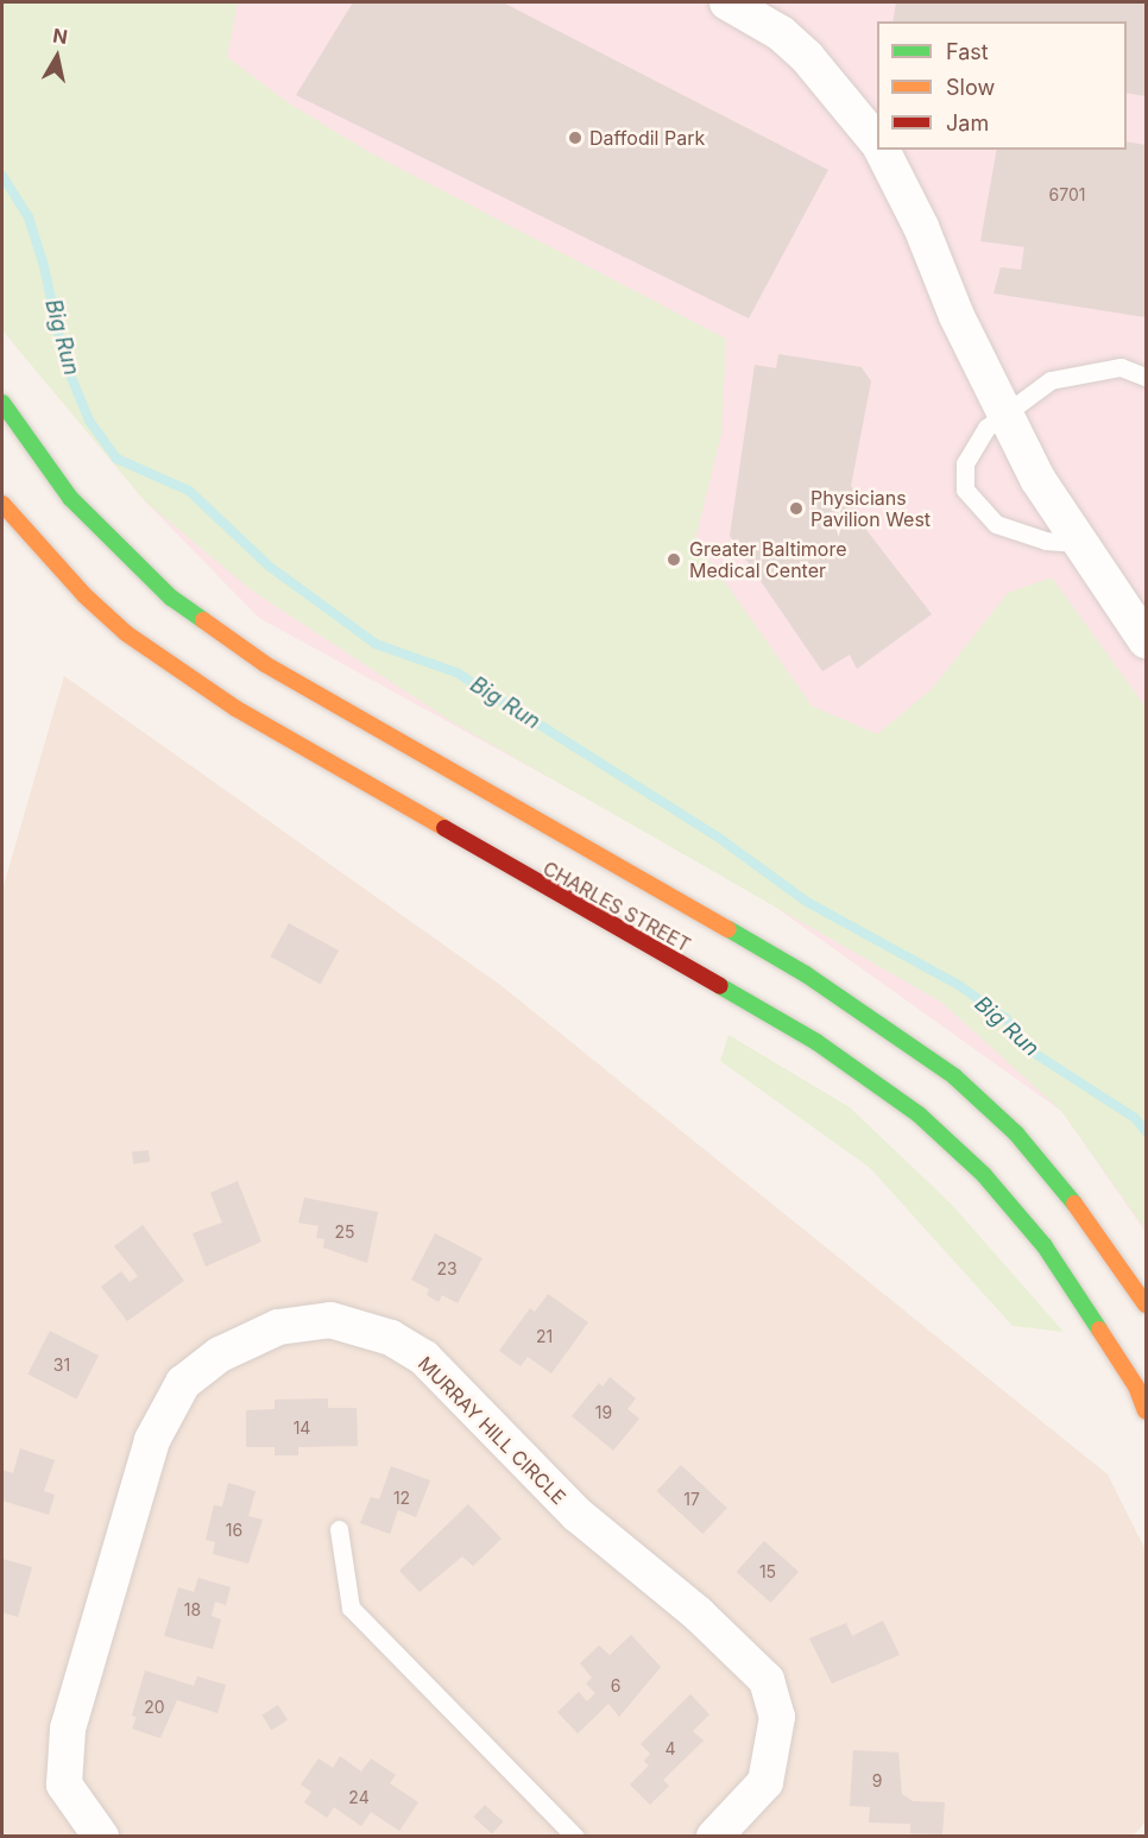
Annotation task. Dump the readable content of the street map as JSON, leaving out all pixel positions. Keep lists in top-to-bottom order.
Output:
{
  "streets": {
    "main road": ["CHARLES STREET"],
    "street": ["MURRAY HILL CIRCLE"]
  },
  "water": ["Big Run"],
  "places": ["Daffodil Park", "Physicians Pavilion West", "Greater Baltimore Medical Center"],
  "house_numbers": [
    "6701",
    "25",
    "23",
    "21",
    "31",
    "19",
    "14",
    "12",
    "17",
    "16",
    "15",
    "18",
    "6",
    "20",
    "4",
    "9",
    "24"
  ],
  "legend": ["Fast", "Slow", "Jam"],
  "north": "top"
}
